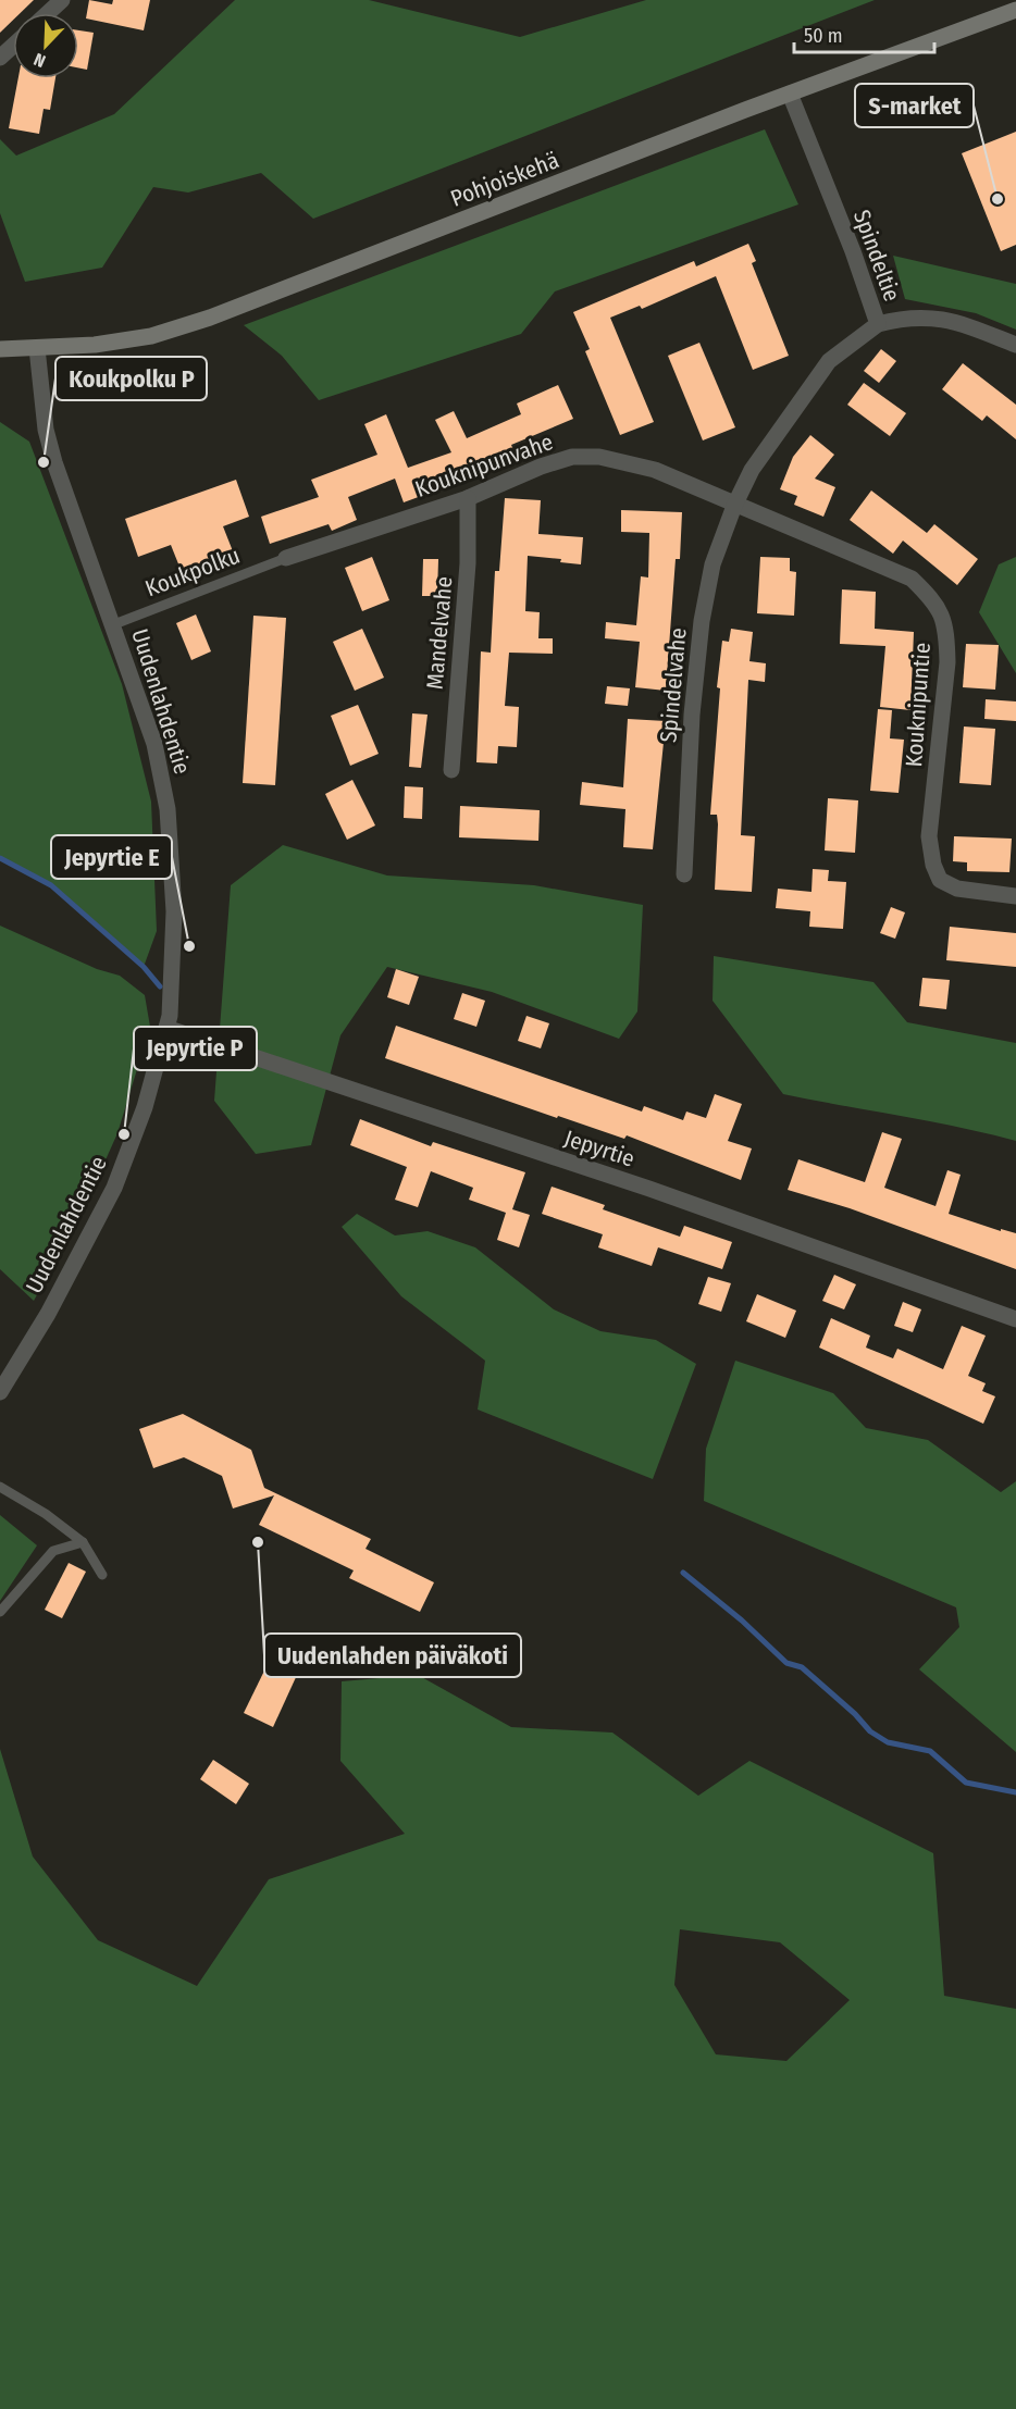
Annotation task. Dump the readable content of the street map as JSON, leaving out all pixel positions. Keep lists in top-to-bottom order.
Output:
{
  "streets": {
    "main road": ["Pohjoiskehä"],
    "street": [
      "Spindeltie",
      "Kouknipunvahe",
      "Mandelvahe",
      "Spindelvahe",
      "Uudenlahdentie",
      "Kouknipuntie",
      "Jepyrtie"
    ],
    "lane": ["Koukpolku"]
  },
  "crossings": [
    ["Pohjoiskehä", "Spindeltie"],
    ["Pohjoiskehä", "Uudenlahdentie"],
    ["Spindeltie", "Kouknipunvahe"],
    ["Spindeltie", "Spindelvahe"],
    ["Spindeltie", "Kouknipuntie"],
    ["Kouknipunvahe", "Koukpolku"],
    ["Kouknipunvahe", "Mandelvahe"],
    ["Kouknipunvahe", "Spindelvahe"],
    ["Kouknipunvahe", "Kouknipuntie"],
    ["Koukpolku", "Uudenlahdentie"],
    ["Spindelvahe", "Kouknipuntie"],
    ["Uudenlahdentie", "Jepyrtie"]
  ],
  "places": [
    "S-market",
    "Koukpolku P",
    "Jepyrtie E",
    "Jepyrtie P",
    "Uudenlahden päiväkoti"
  ],
  "scale_bar": "50 m",
  "north": "bottom left"
}
